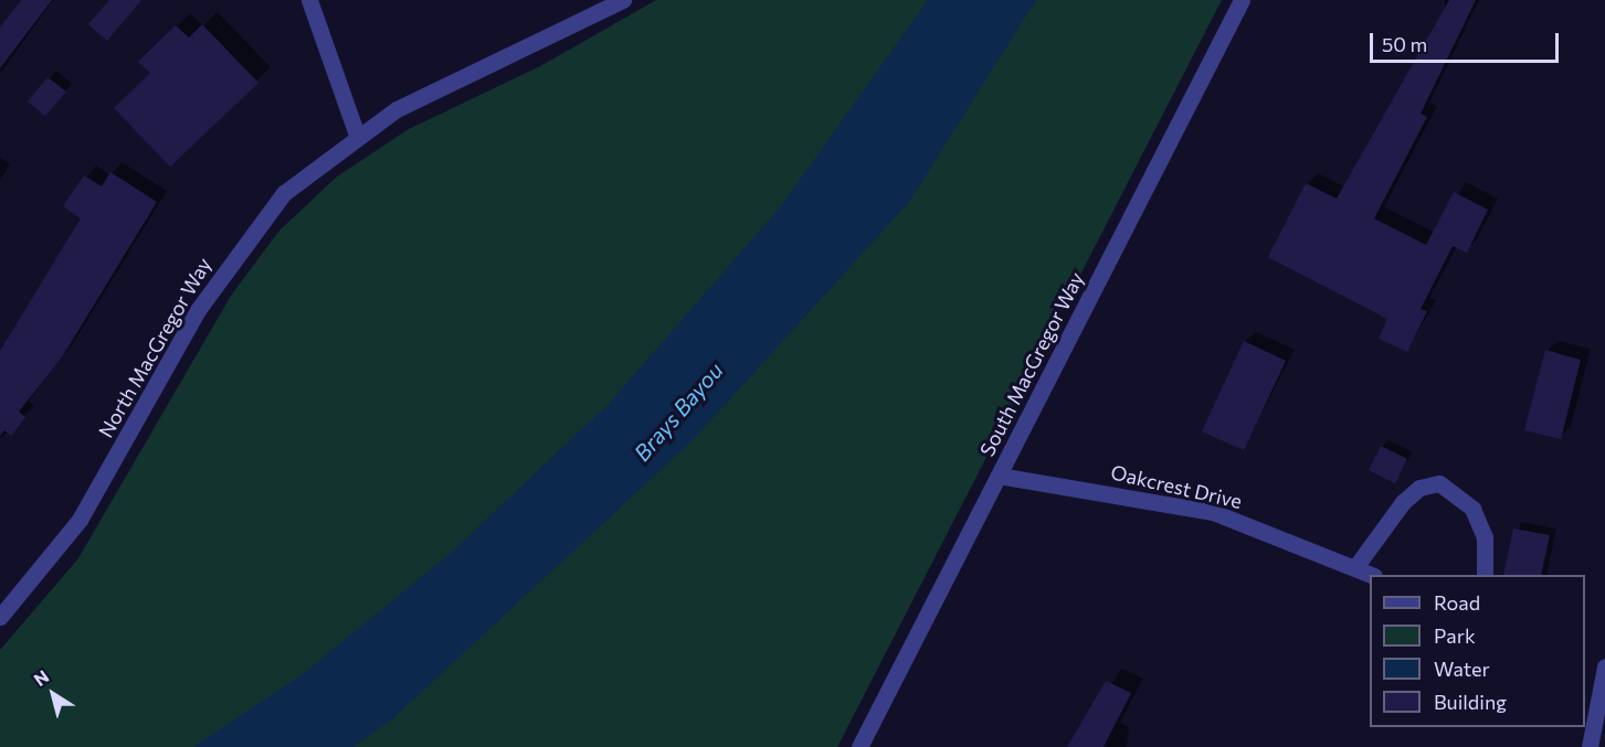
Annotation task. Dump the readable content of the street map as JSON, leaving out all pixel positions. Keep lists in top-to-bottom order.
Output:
{
  "streets": {
    "street": ["North MacGregor Way", "South MacGregor Way", "Oakcrest Drive"]
  },
  "crossings": [
    ["South MacGregor Way", "Oakcrest Drive"]
  ],
  "water": ["Brays Bayou"],
  "legend": [
    "Road",
    "Park",
    "Water",
    "Building"
  ],
  "scale_bar": "50 m",
  "north": "top left"
}
